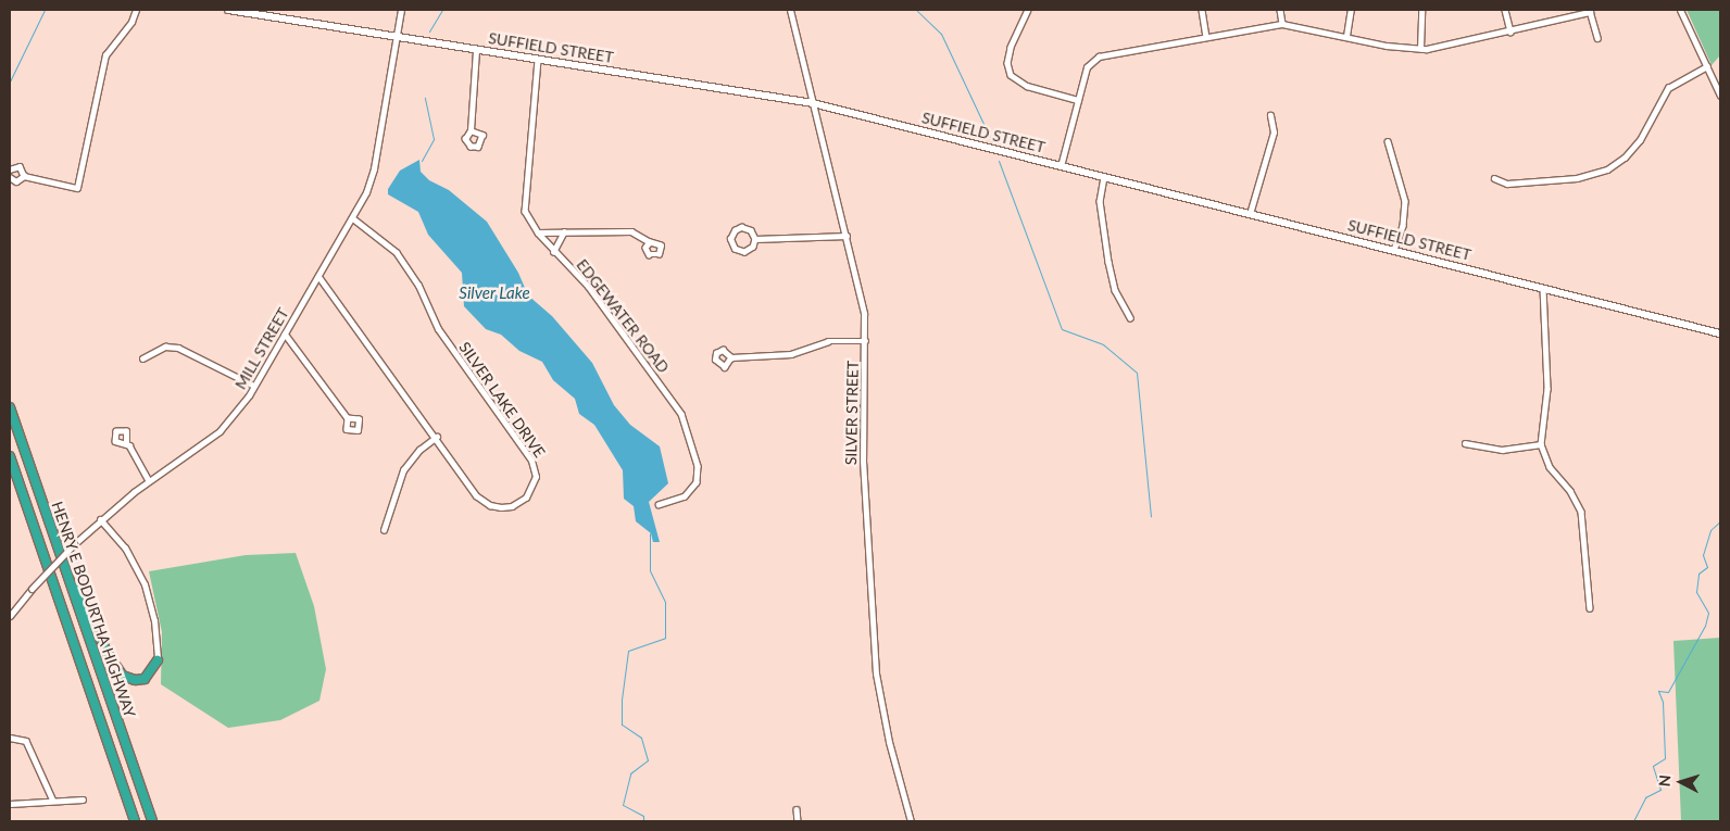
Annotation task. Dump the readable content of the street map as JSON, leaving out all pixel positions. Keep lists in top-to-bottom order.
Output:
{
  "streets": {
    "highway": ["HENRY E BODURTHA HIGHWAY"],
    "main road": ["SUFFIELD STREET"],
    "street": [
      "EDGEWATER ROAD",
      "MILL STREET",
      "SILVER LAKE DRIVE",
      "SILVER STREET"
    ]
  },
  "crossings": [
    ["SUFFIELD STREET", "EDGEWATER ROAD"],
    ["SUFFIELD STREET", "MILL STREET"],
    ["SUFFIELD STREET", "SILVER STREET"],
    ["MILL STREET", "SILVER LAKE DRIVE"]
  ],
  "water": ["Silver Lake"],
  "north": "left"
}
